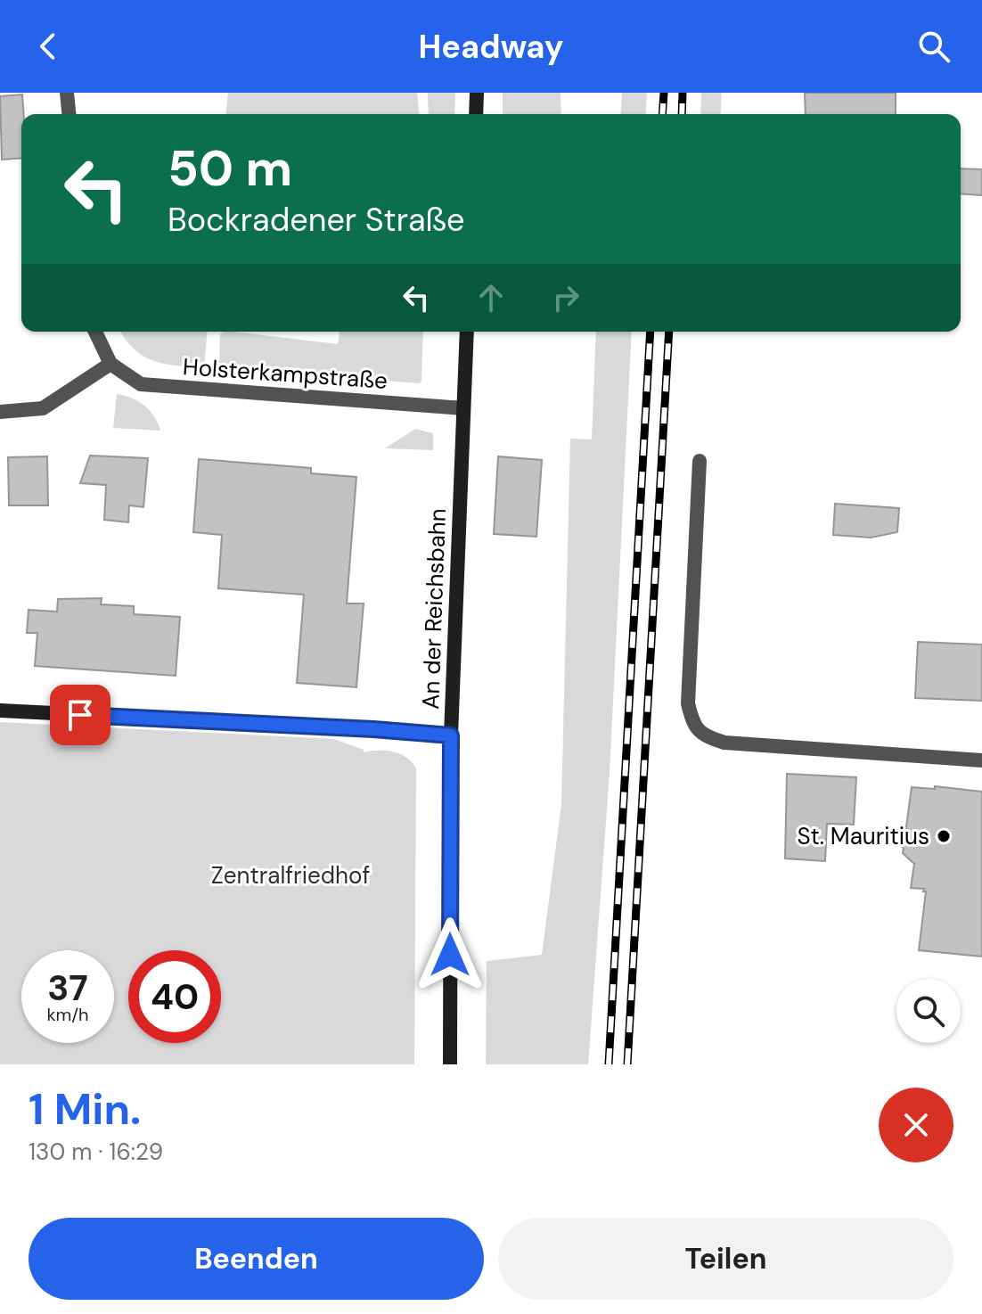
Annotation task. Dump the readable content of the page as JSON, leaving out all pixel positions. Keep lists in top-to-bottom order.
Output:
{
  "streets": {
    "street": ["Holsterkampstraße", "An der Reichsbahn"]
  },
  "crossings": [
    ["Holsterkampstraße", "An der Reichsbahn"]
  ],
  "parks": ["Zentralfriedhof"],
  "places": ["St. Mauritius"],
  "page": {
    "header": "Headway",
    "turn": ["50 m", "Bockradener Straße"],
    "speed": "37 km/h",
    "limit": "40",
    "heading": ["1 Min.", "130 m · 16:29"],
    "buttons": ["Beenden", "Teilen"]
  }
}
